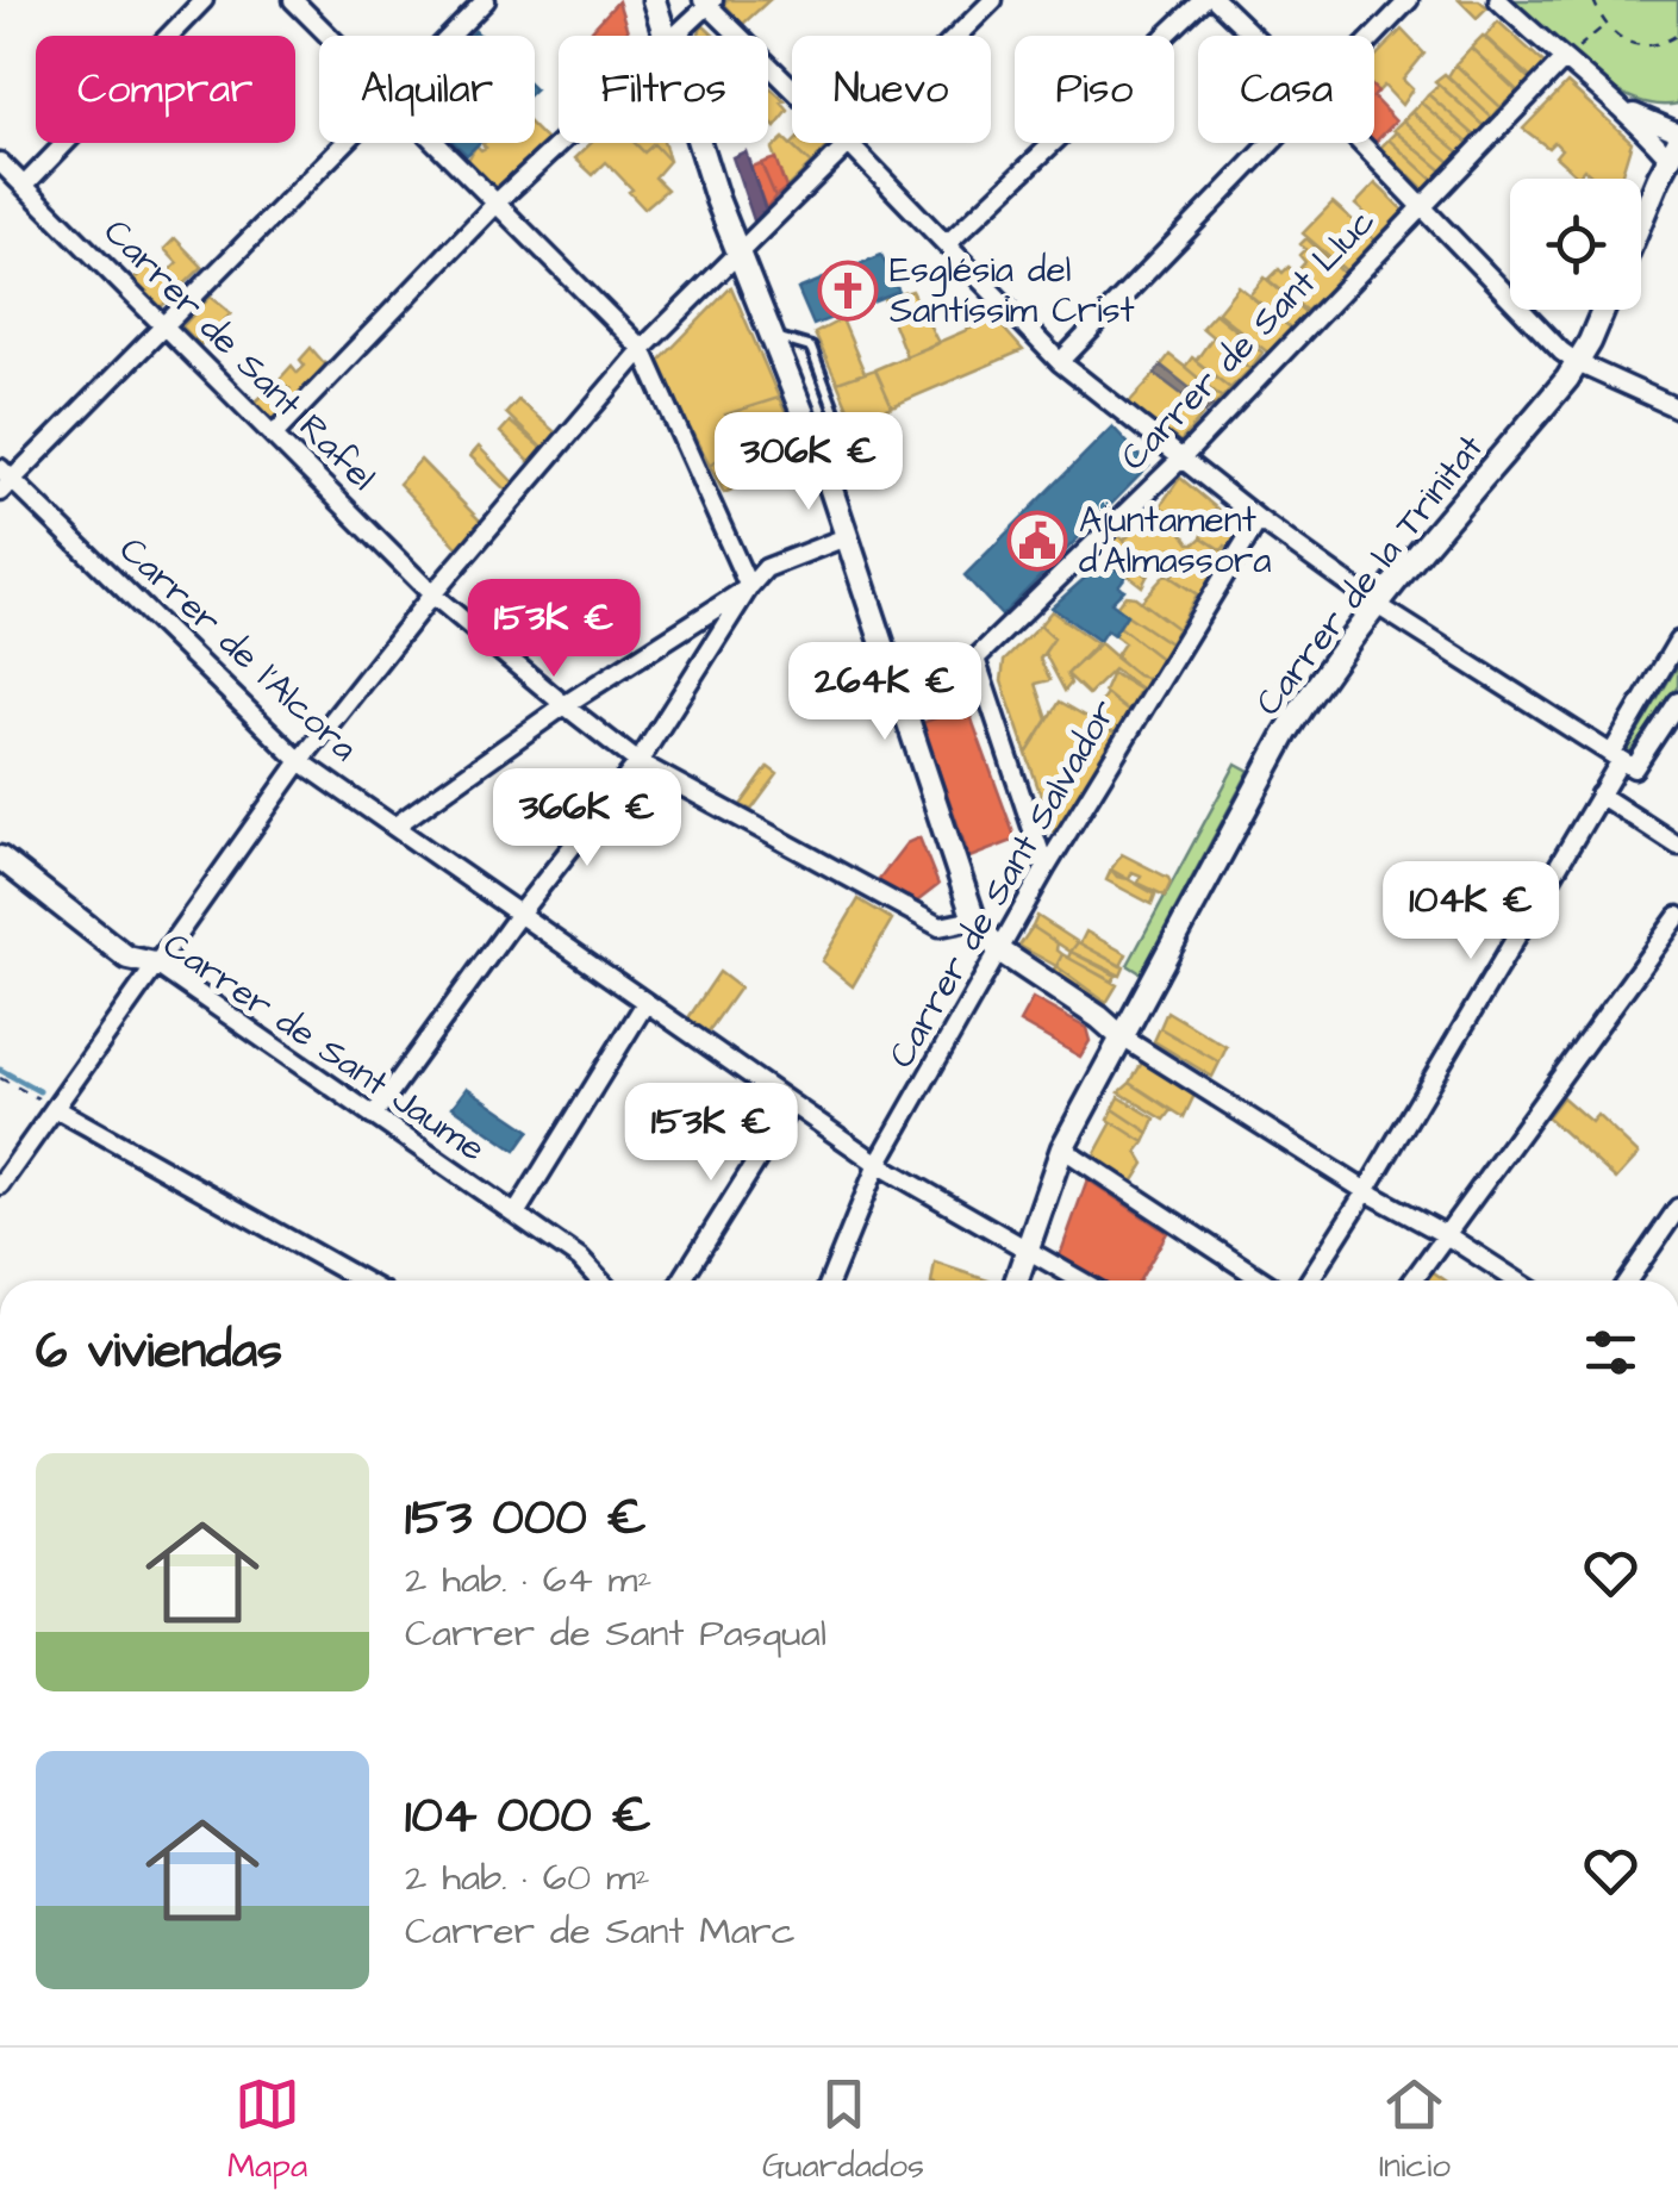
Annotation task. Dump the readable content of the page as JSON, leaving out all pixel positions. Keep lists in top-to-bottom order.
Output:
{
  "streets": {
    "street": [
      "Carrer de Sant Lluc",
      "Carrer de Sant Rafel",
      "Carrer de la Trinitat",
      "Carrer de l'Alcora",
      "Carrer de Sant Salvador",
      "Carrer de Sant Jaume"
    ]
  },
  "crossings": [
    ["Carrer de la Trinitat", "Carrer de l'Alcora"],
    ["Carrer de l'Alcora", "Carrer de Sant Salvador"]
  ],
  "places": {
    "church": ["Església del Santíssim Crist"],
    "public building": ["Ajuntament d'Almassora"]
  },
  "page": {
    "chip": [
      "Comprar",
      "Alquilar",
      "Filtros",
      "Nuevo",
      "Piso",
      "Casa"
    ],
    "price": [
      "306K €",
      "153K €",
      "264K €",
      "366K €",
      "104K €",
      "153K €"
    ],
    "heading": "6 viviendas",
    "list": [
      {
        "name": "153 000 €",
        "note": "2 hab. · 64 m² · Carrer de Sant Pasqual"
      },
      {
        "name": "104 000 €",
        "note": "2 hab. · 60 m² · Carrer de Sant Marc"
      }
    ],
    "tabs": ["Mapa", "Guardados", "Inicio"]
  }
}
